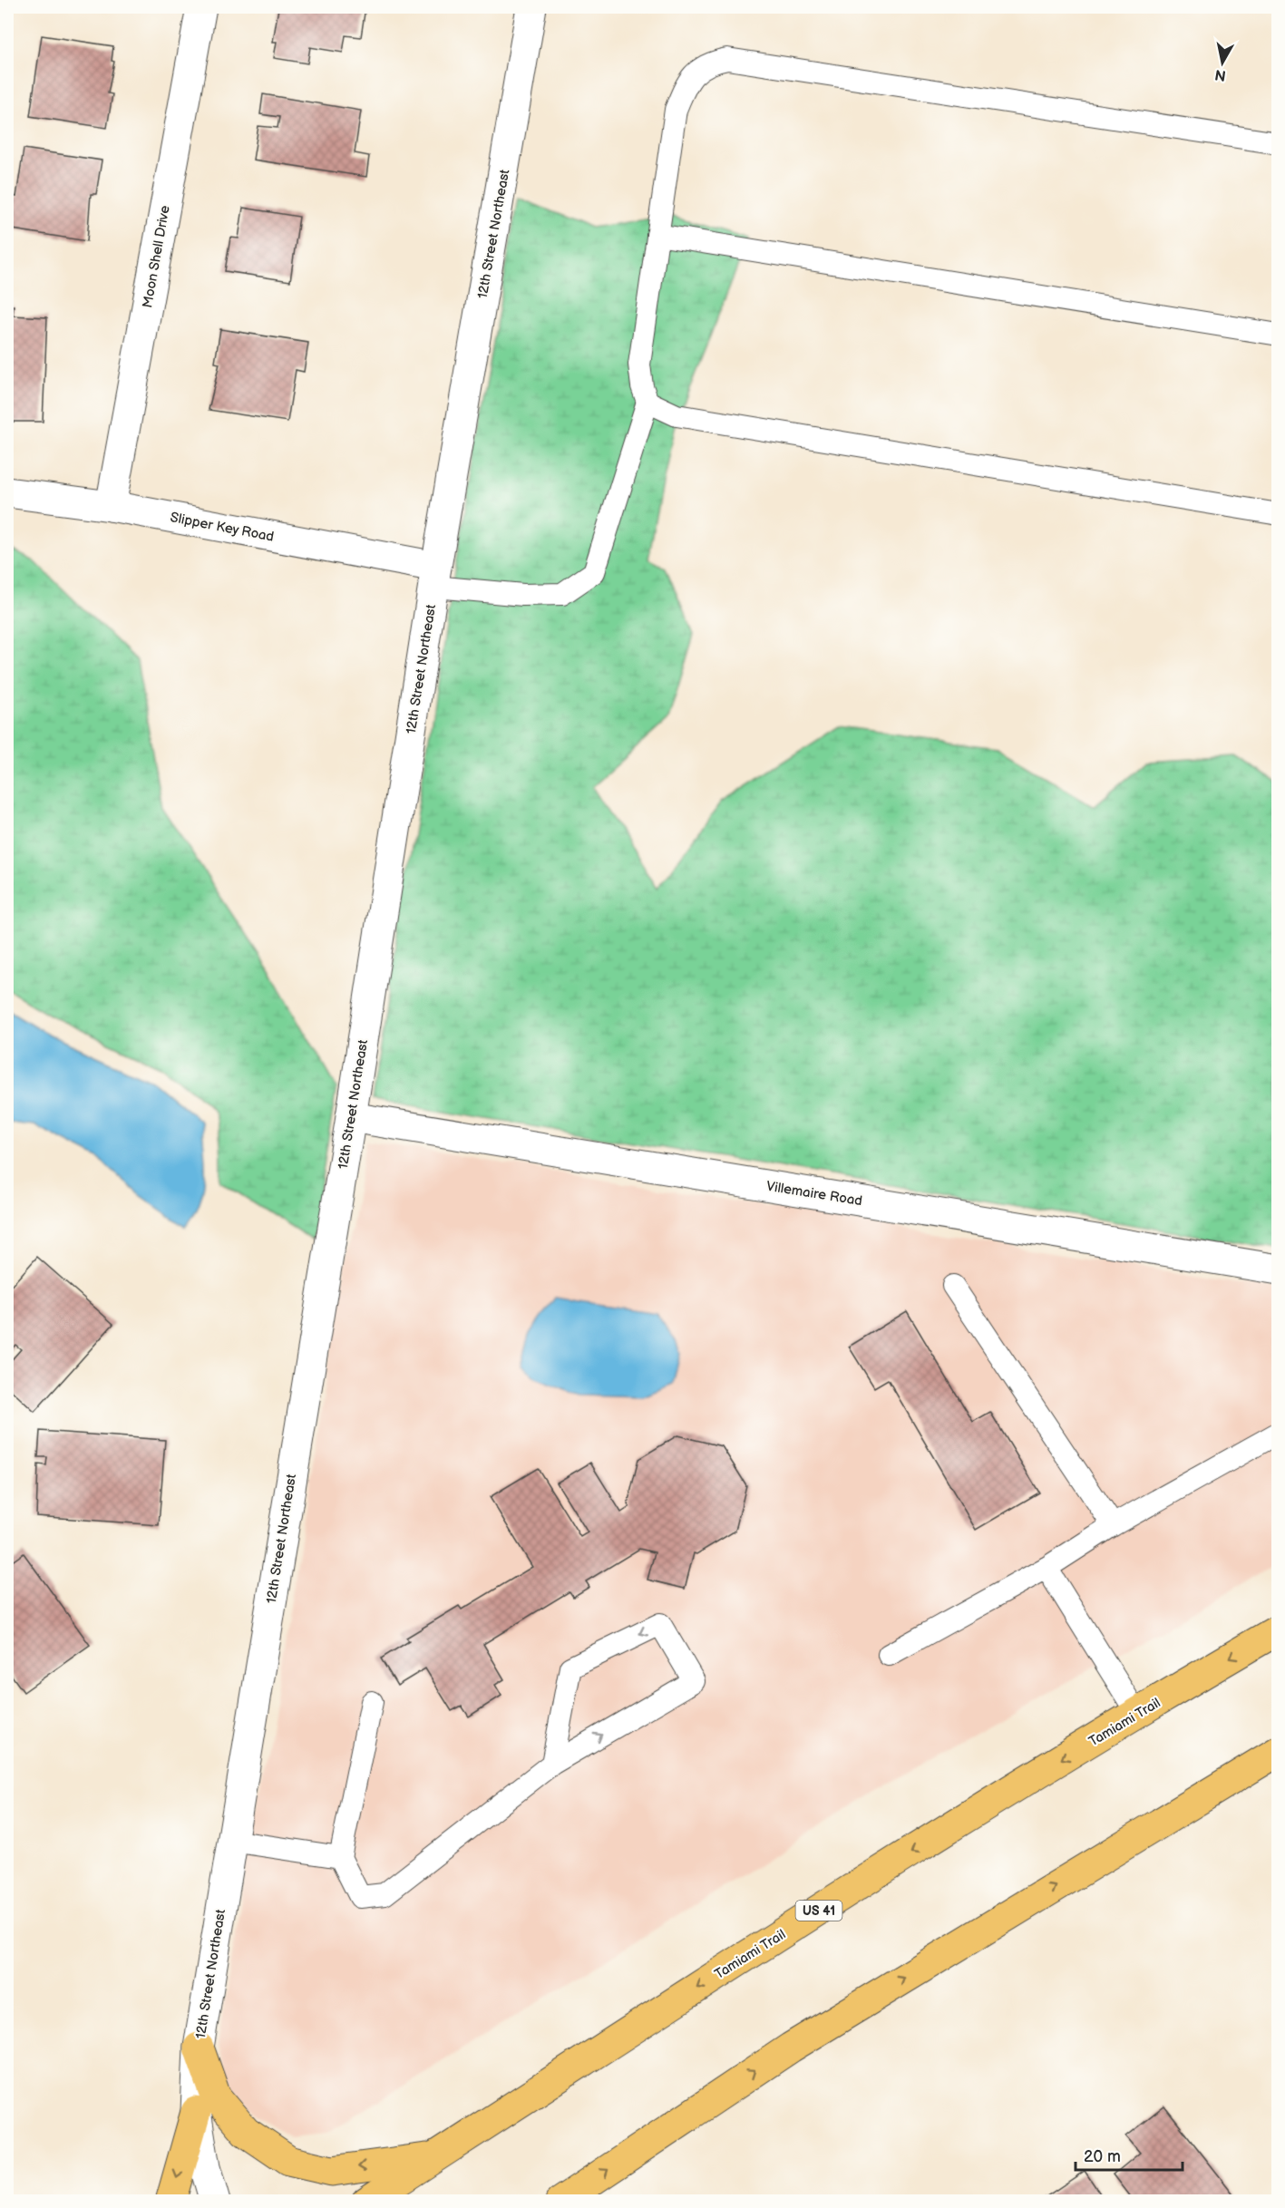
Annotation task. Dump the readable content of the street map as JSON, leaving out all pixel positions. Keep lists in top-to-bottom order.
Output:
{
  "streets": {
    "main road": ["Tamiami Trail", "US 41"],
    "street": [
      "12th Street Northeast",
      "Moon Shell Drive",
      "Slipper Key Road",
      "Villemaire Road"
    ]
  },
  "crossings": [
    ["12th Street Northeast", "Slipper Key Road"],
    ["12th Street Northeast", "Villemaire Road"],
    ["Moon Shell Drive", "Slipper Key Road"]
  ],
  "scale_bar": "20 m",
  "north": "bottom"
}
